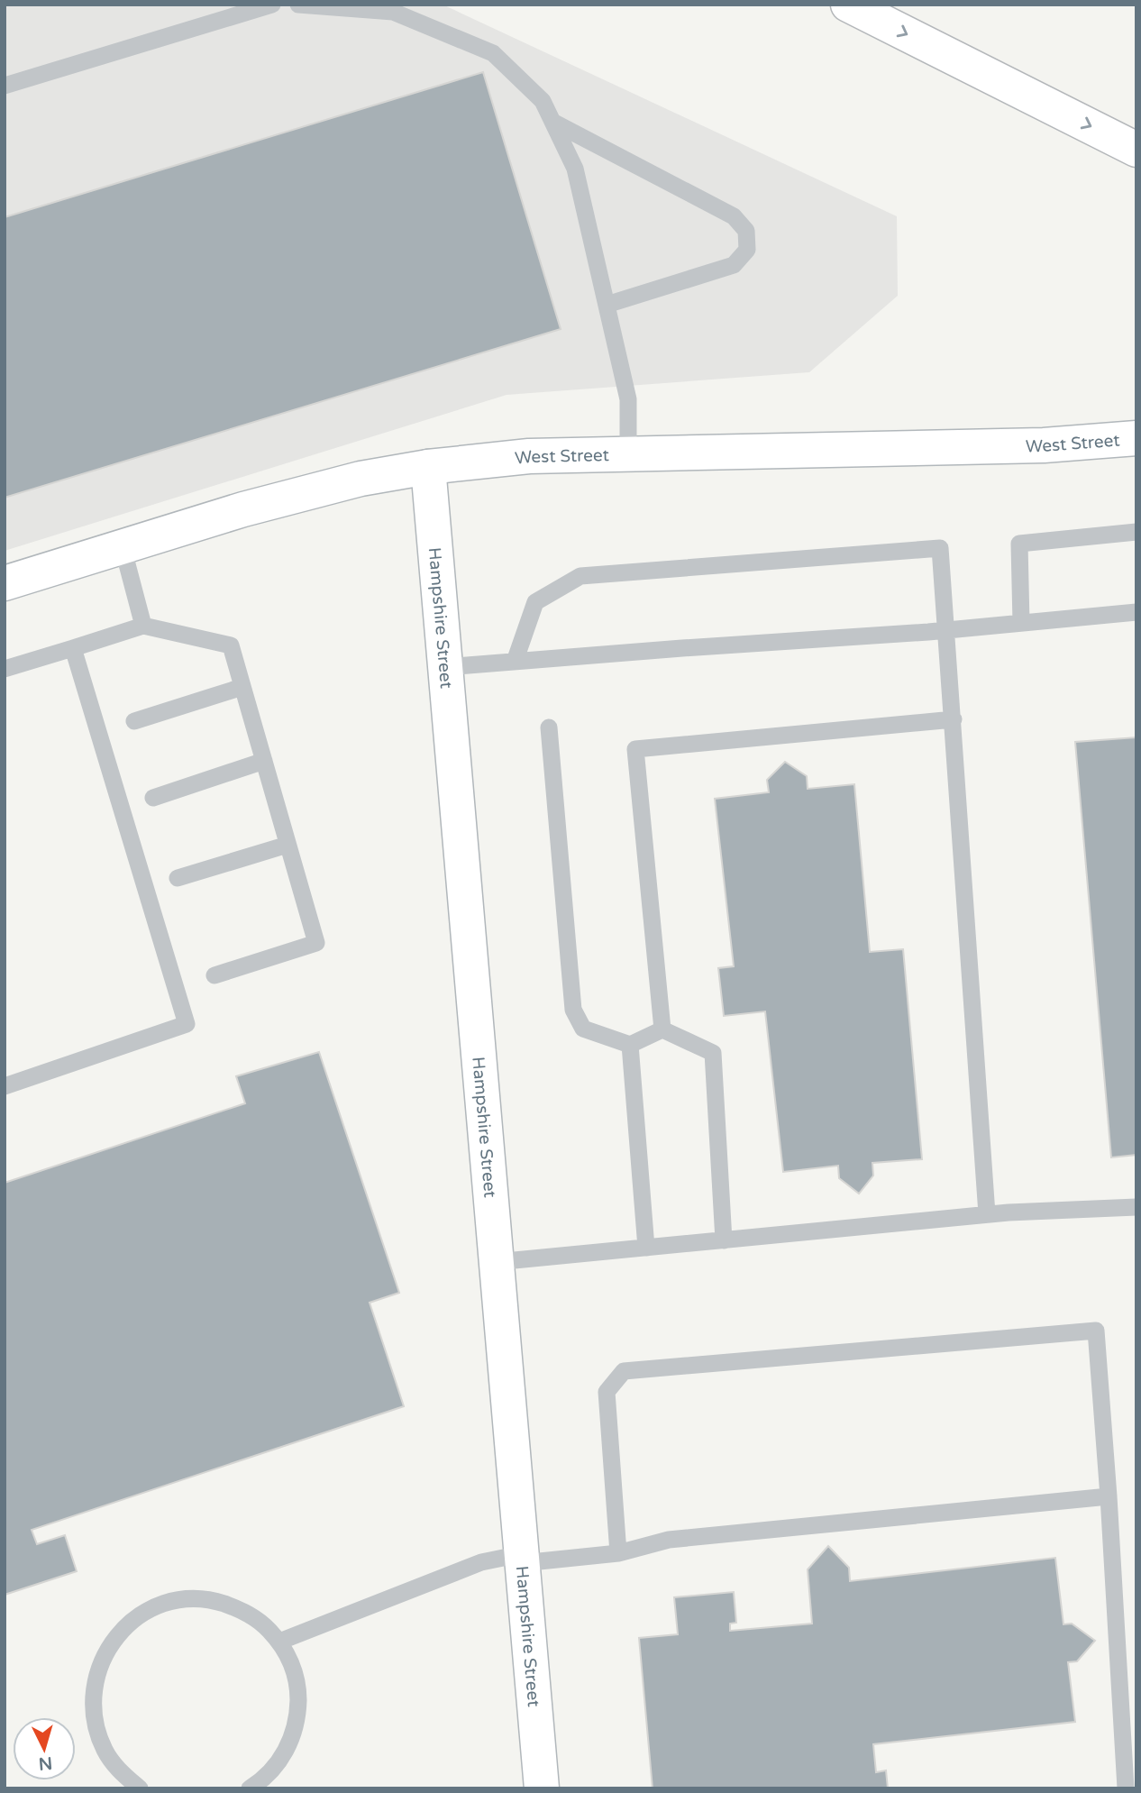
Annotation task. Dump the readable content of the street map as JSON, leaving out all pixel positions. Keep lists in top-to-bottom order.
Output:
{
  "streets": {
    "main road": ["West Street", "Hampshire Street"]
  },
  "crossings": [
    ["West Street", "Hampshire Street"]
  ],
  "north": "bottom"
}
